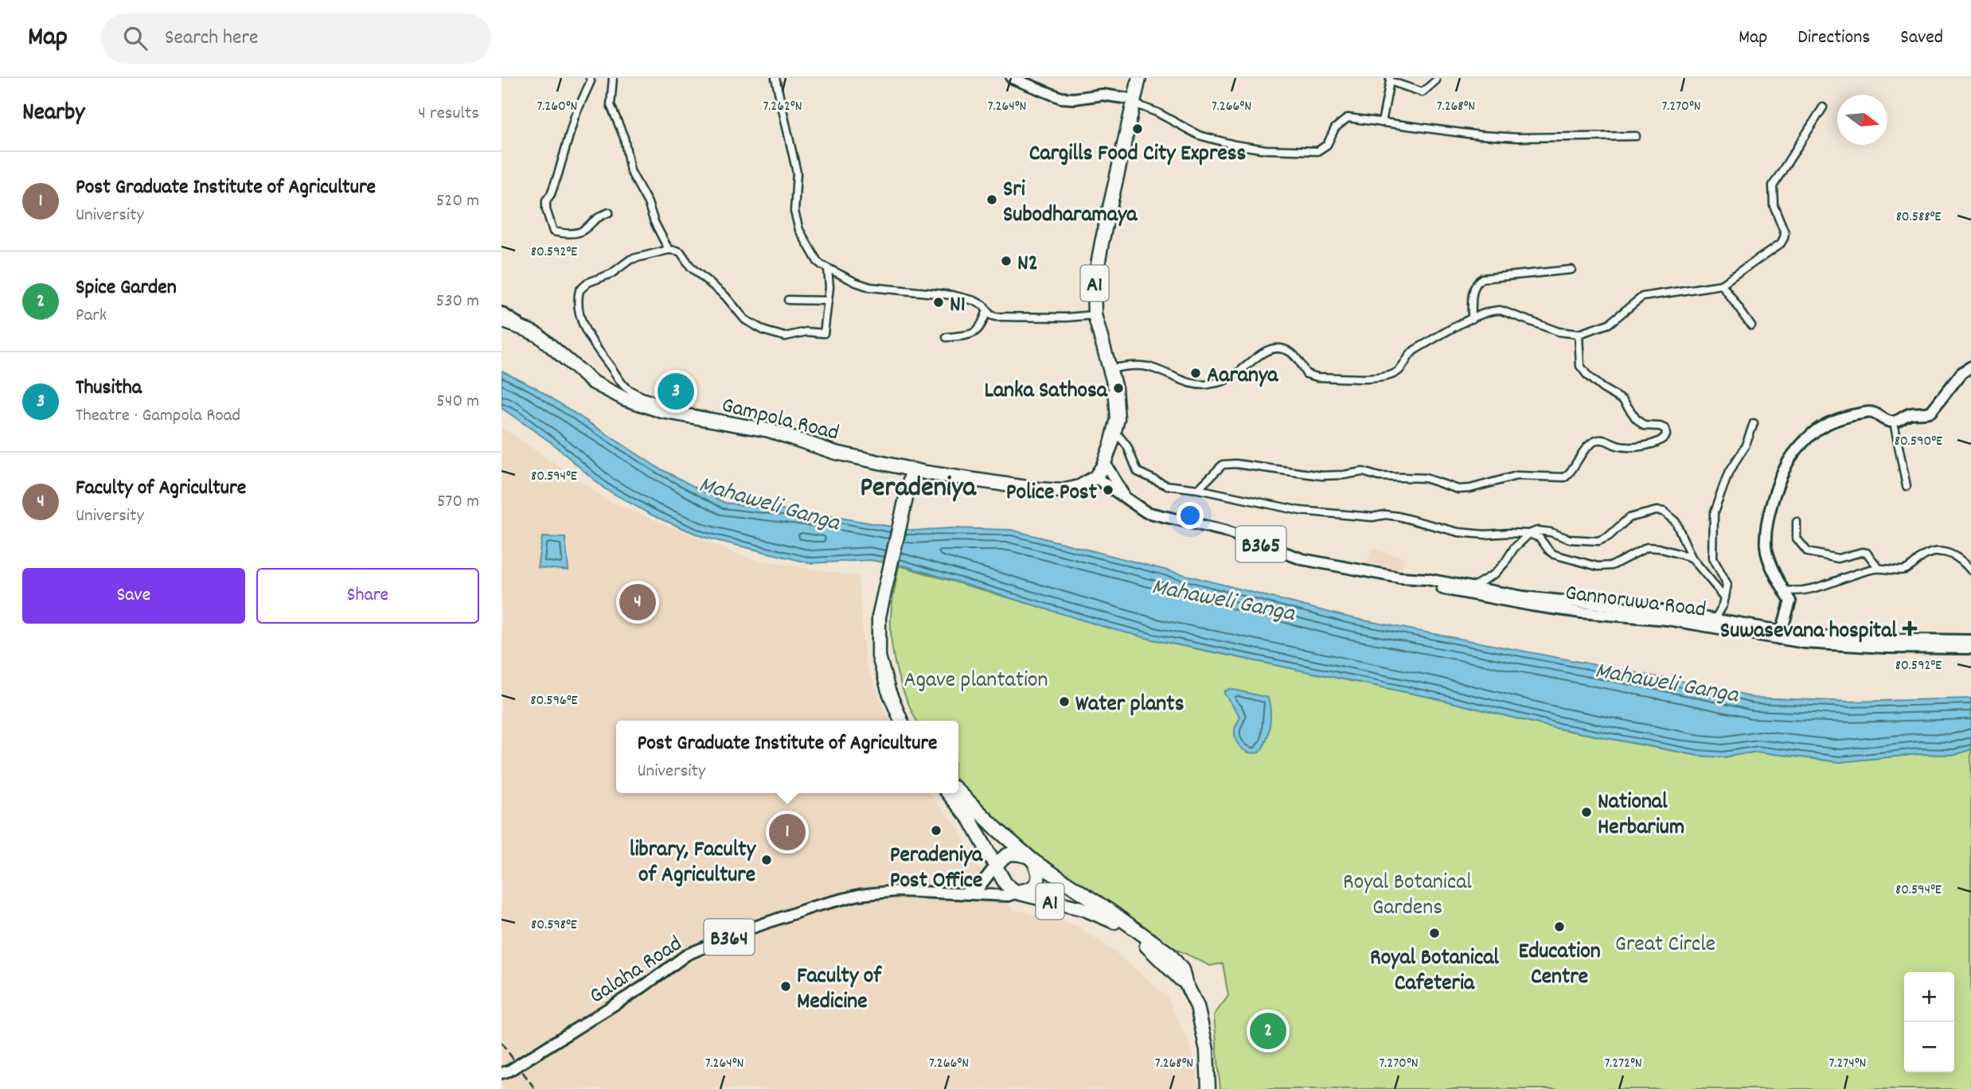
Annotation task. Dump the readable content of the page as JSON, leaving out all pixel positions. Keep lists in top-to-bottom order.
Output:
{
  "streets": {
    "highway": ["A1", "Gampola Road"],
    "main road": [
      "B365",
      "Gannoruwa Road",
      "B364",
      "Galaha Road"
    ]
  },
  "crossings": [
    ["A1", "Gampola Road"],
    ["A1", "Gannoruwa Road"],
    ["A1", "Galaha Road"],
    ["Gampola Road", "Gannoruwa Road"]
  ],
  "districts": ["Peradeniya"],
  "water": ["Mahaweli Ganga"],
  "parks": ["Agave plantation", "Royal Botanical Gardens", "Great Circle"],
  "places": {
    "other": [
      "Cargills Food City Express",
      "Sri Subodharamaya",
      "N2",
      "N1",
      "Aaranya",
      "Lanka Sathosa",
      "Police Post",
      "Water plants",
      "National Herbarium",
      "Peradeniya Post Office",
      "library, Faculty of Agriculture",
      "Education Centre",
      "Royal Botanical Cafeteria",
      "Faculty of Medicine"
    ],
    "health": ["Suwasevana hospital"]
  },
  "north": "right",
  "page": {
    "header": "Map",
    "search": "Search here",
    "nav": ["Map", "Directions", "Saved"],
    "heading": ["Nearby", "4 results"],
    "list": [
      {
        "mark": "1",
        "name": "Post Graduate Institute of Agriculture",
        "note": "University",
        "value": "520 m"
      },
      {
        "mark": "2",
        "name": "Spice Garden",
        "note": "Park",
        "value": "530 m"
      },
      {
        "mark": "3",
        "name": "Thusitha",
        "note": "Theatre · Gampola Road",
        "value": "540 m"
      },
      {
        "mark": "4",
        "name": "Faculty of Agriculture",
        "note": "University",
        "value": "570 m"
      }
    ],
    "pins": [
      "3",
      "4",
      "1",
      "2"
    ],
    "buttons": ["Save", "Share"],
    "popup": ["Post Graduate Institute of Agriculture", "University"],
    "map_buttons": ["+", "−"]
  },
  "coordinates": [
    "7.260°N",
    "7.262°N",
    "7.264°N",
    "7.266°N",
    "7.268°N",
    "7.270°N",
    "80.588°E",
    "80.592°E",
    "80.590°E",
    "80.594°E",
    "80.596°E",
    "80.598°E",
    "7.272°N",
    "7.274°N"
  ]
}
